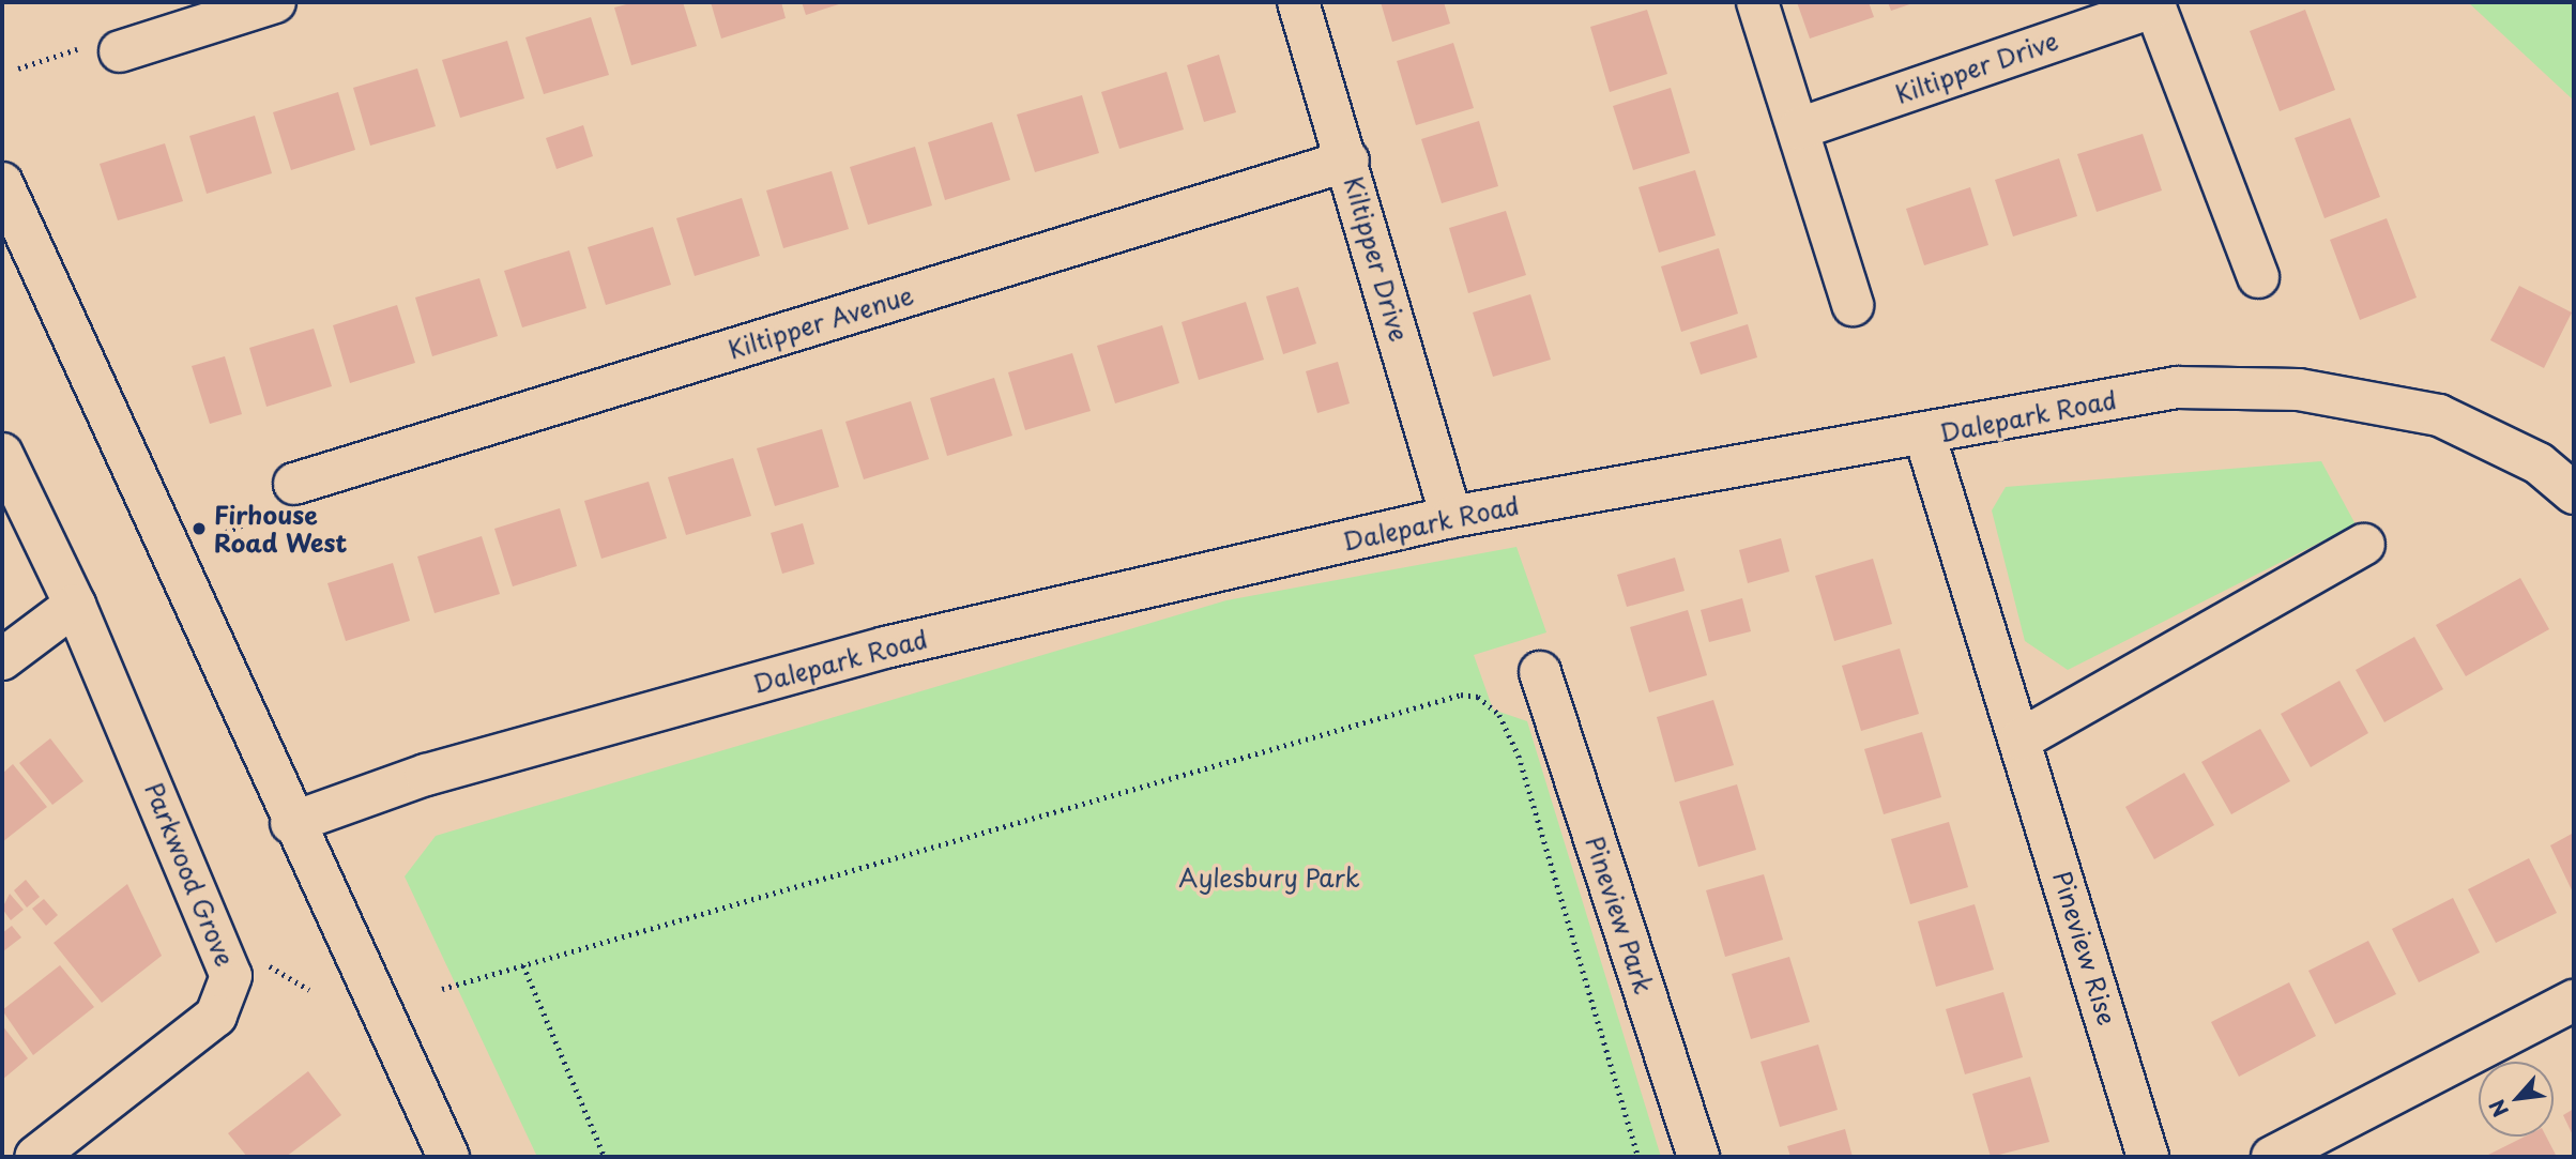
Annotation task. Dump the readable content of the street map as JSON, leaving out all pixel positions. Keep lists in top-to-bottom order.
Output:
{
  "streets": {
    "street": [
      "Kiltipper Drive",
      "Kiltipper Avenue",
      "Dalepark Road",
      "Parkwood Grove",
      "Pineview Park",
      "Pineview Rise"
    ]
  },
  "crossings": [
    ["Kiltipper Drive", "Kiltipper Avenue"],
    ["Kiltipper Drive", "Dalepark Road"],
    ["Dalepark Road", "Pineview Rise"]
  ],
  "parks": ["Aylesbury Park"],
  "places": ["Firhouse Road West"],
  "north": "bottom left"
}
